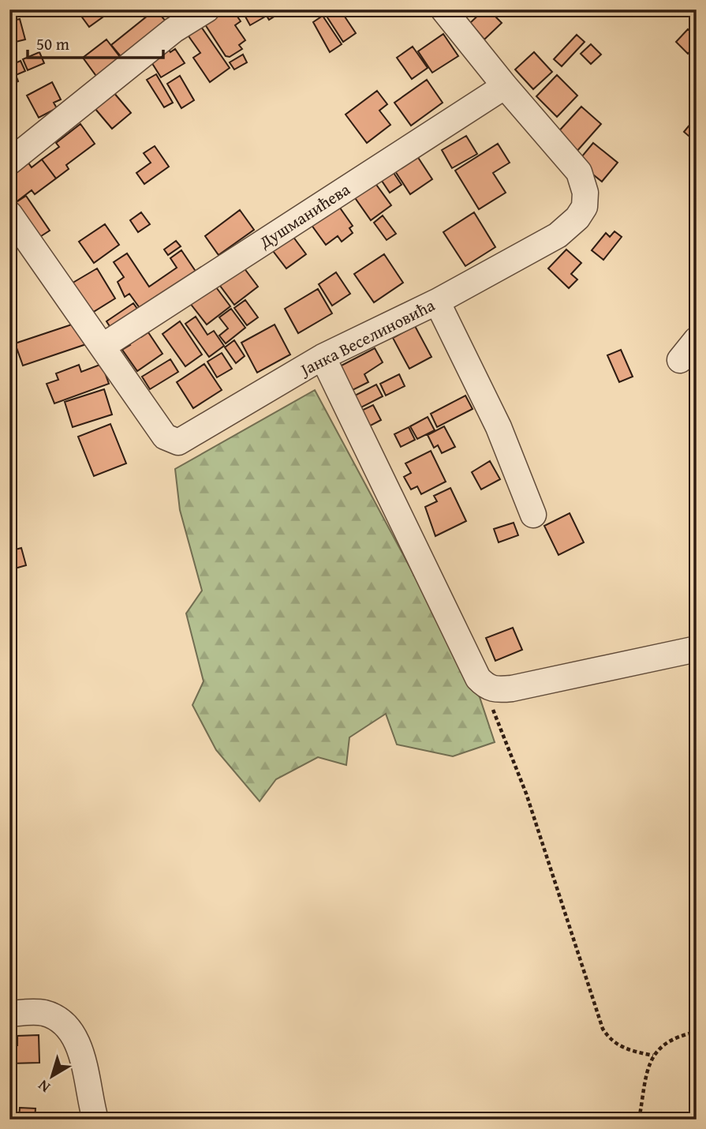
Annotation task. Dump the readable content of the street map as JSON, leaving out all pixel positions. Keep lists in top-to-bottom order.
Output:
{
  "streets": {
    "street": ["Душманићева", "Јанка Веселиновића"]
  },
  "crossings": [
    ["Душманићева", "Јанка Веселиновића"]
  ],
  "scale_bar": "50 m",
  "north": "bottom left"
}
